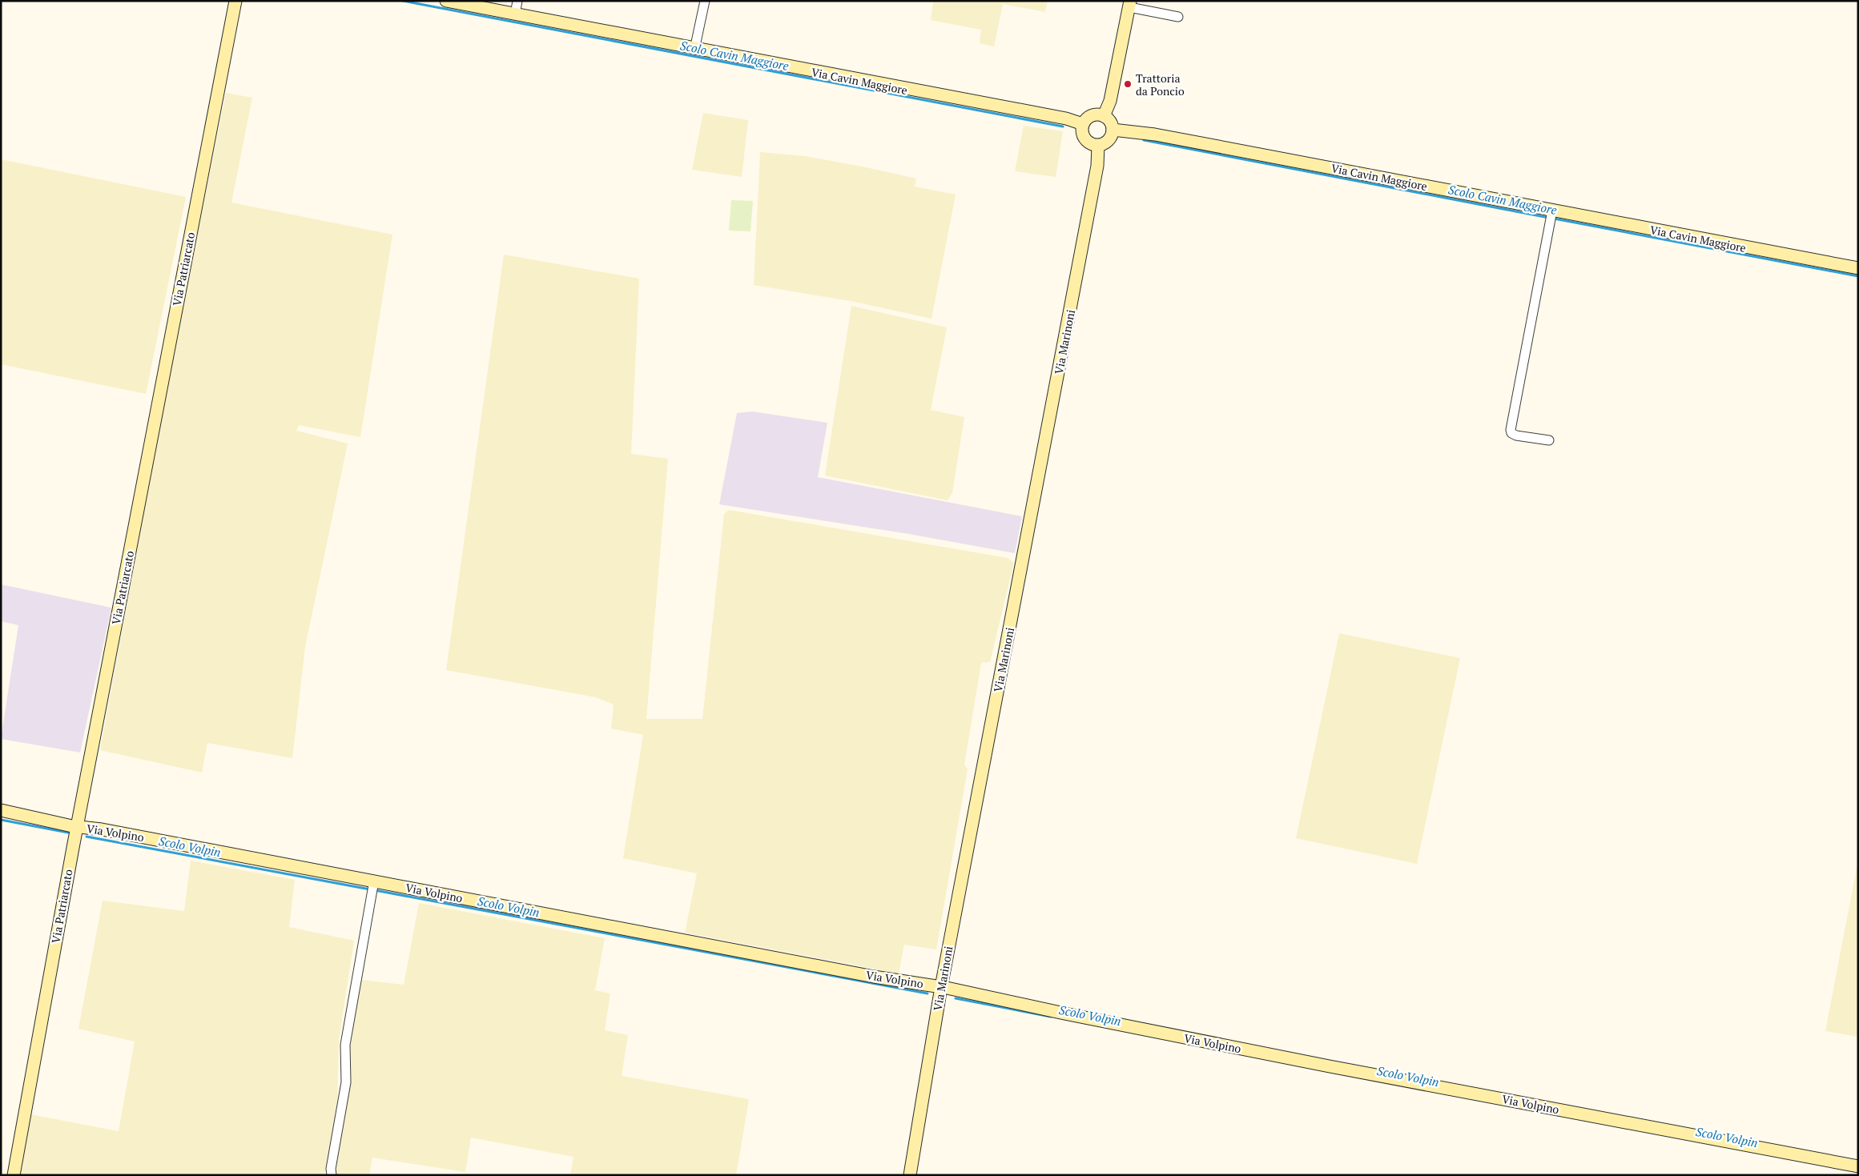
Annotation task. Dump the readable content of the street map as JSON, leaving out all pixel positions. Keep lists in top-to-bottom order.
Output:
{
  "streets": {
    "street": [
      "Via Cavin Maggiore",
      "Via Patriarcato",
      "Via Marinoni",
      "Via Volpino"
    ]
  },
  "crossings": [
    ["Via Cavin Maggiore", "Via Marinoni"],
    ["Via Patriarcato", "Via Volpino"],
    ["Via Marinoni", "Via Volpino"]
  ],
  "water": ["Scolo Cavin Maggiore", "Scolo Volpin"],
  "places": ["Trattoria da Poncio"]
}
